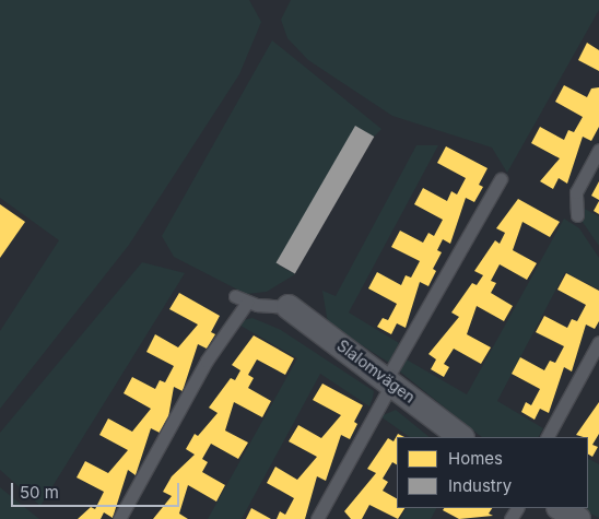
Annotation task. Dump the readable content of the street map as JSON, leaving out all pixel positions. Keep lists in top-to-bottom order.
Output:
{
  "streets": {
    "street": ["Slalomvägen"]
  },
  "legend": ["Homes", "Industry"],
  "scale_bar": "50 m"
}
